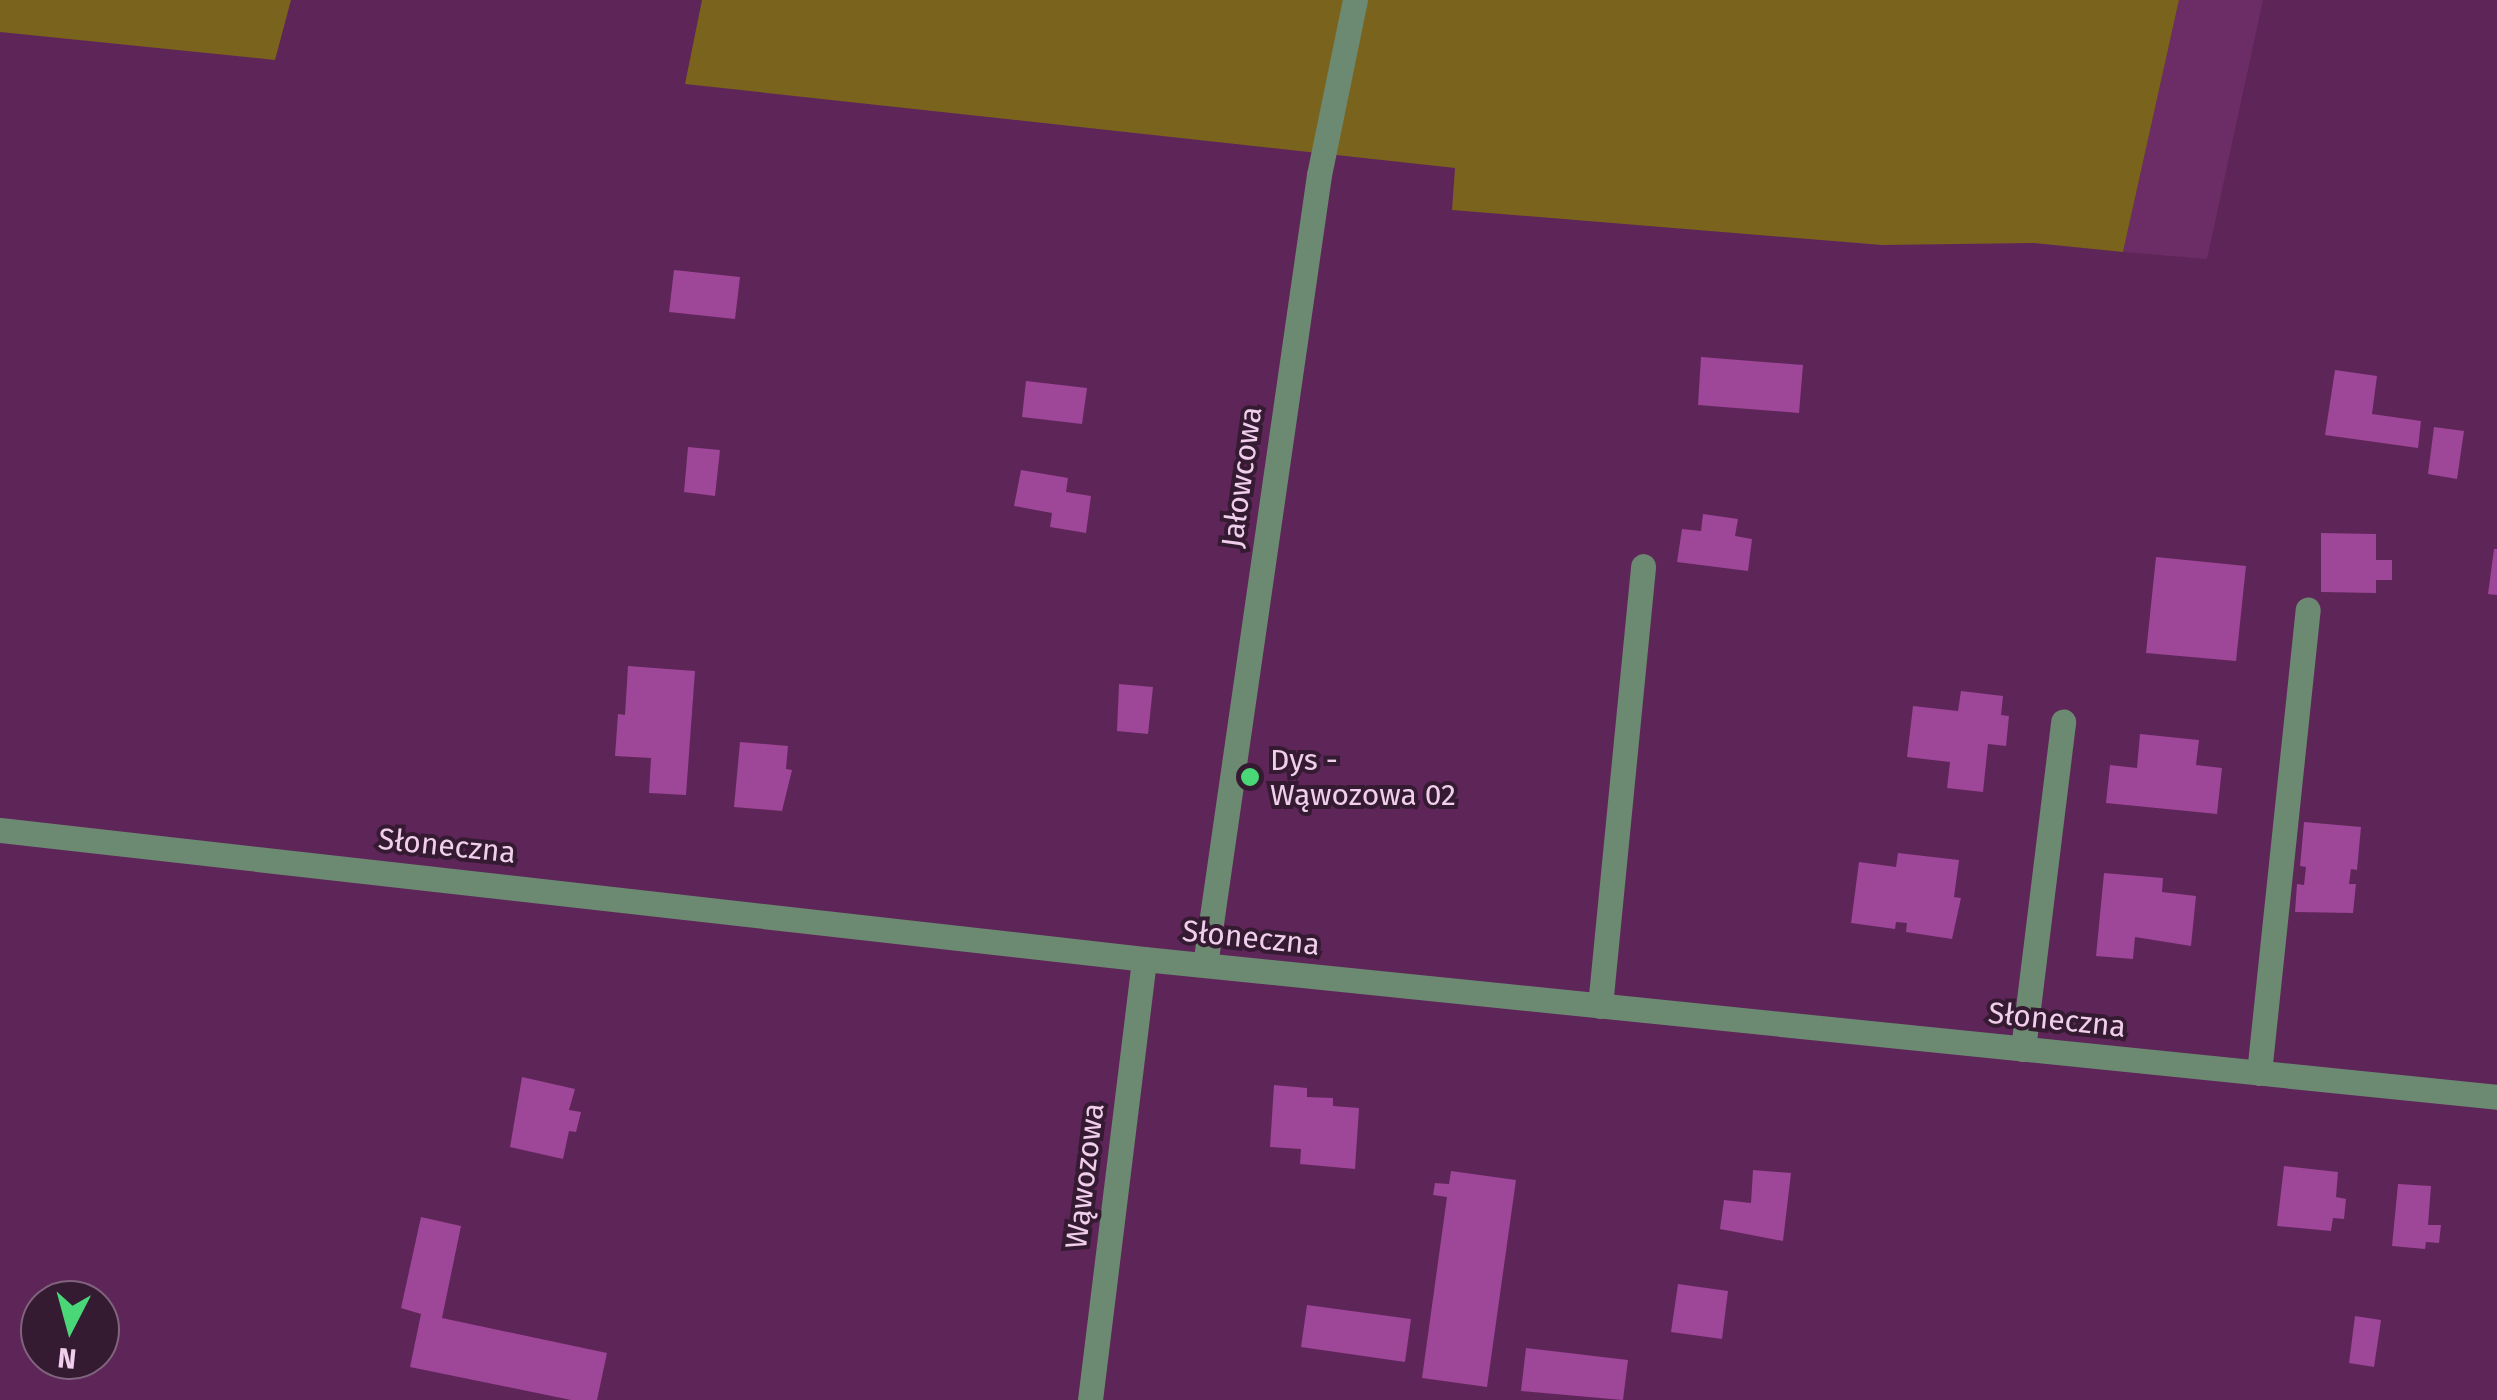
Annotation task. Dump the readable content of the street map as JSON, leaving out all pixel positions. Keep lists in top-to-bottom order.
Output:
{
  "streets": {
    "street": ["Jałowcowa", "Słoneczna", "Wąwozowa"]
  },
  "crossings": [
    ["Jałowcowa", "Słoneczna"],
    ["Słoneczna", "Wąwozowa"]
  ],
  "places": ["Dys - Wąwozowa 02"],
  "north": "bottom"
}
